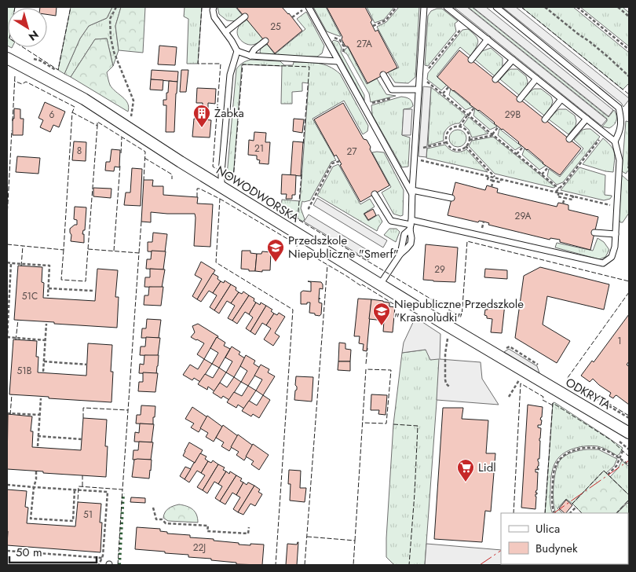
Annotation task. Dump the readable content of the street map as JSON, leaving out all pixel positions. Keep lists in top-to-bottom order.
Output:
{
  "streets": {
    "street": ["NOWODWORSKA", "ODKRYTA"]
  },
  "crossings": [
    ["NOWODWORSKA", "ODKRYTA"]
  ],
  "places": {
    "building": ["Żabka"],
    "school or university": ["Przedszkole Niepubliczne \"Smerf\"", "Niepubliczne Przedszkole \"Krasnoludki\""],
    "supermarket": ["Lidl"]
  },
  "house_numbers": [
    "25",
    "27A",
    "6",
    "29B",
    "21",
    "8",
    "27",
    "29A",
    "29",
    "51C",
    "1",
    "51B",
    "51",
    "22J"
  ],
  "legend": ["Ulica", "Budynek"],
  "scale_bar": "50 m",
  "north": "bottom right"
}
